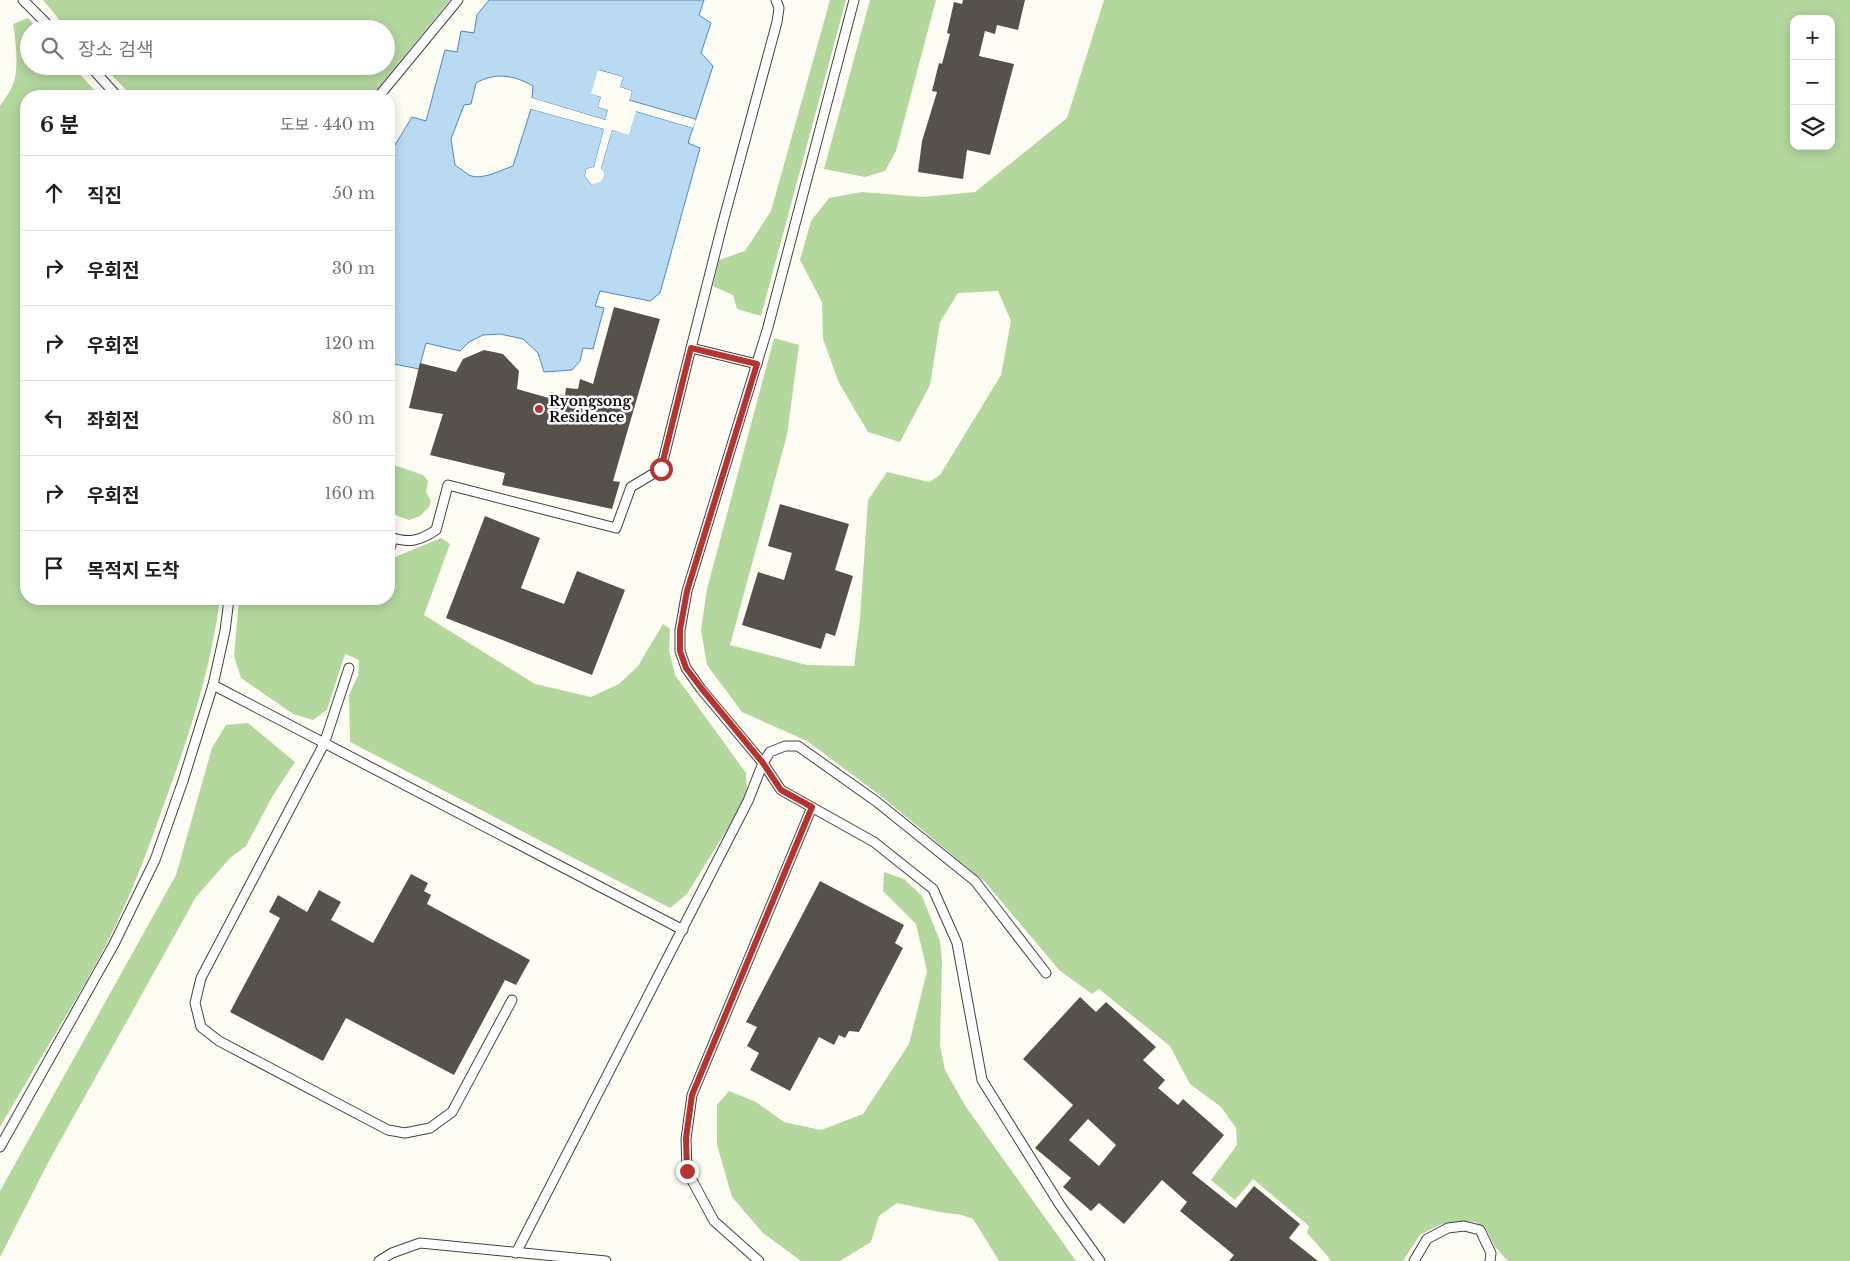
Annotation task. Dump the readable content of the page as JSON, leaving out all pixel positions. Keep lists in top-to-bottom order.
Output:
{
  "places": ["Ryongsong Residence"],
  "page": {
    "map_buttons": ["+", "−"],
    "search": "장소 검색",
    "heading": ["6 분", "도보 · 440 m"],
    "list": [
      ["직진", "50 m"],
      ["우회전", "30 m"],
      ["우회전", "120 m"],
      ["좌회전", "80 m"],
      ["우회전", "160 m"],
      "목적지 도착"
    ]
  }
}
